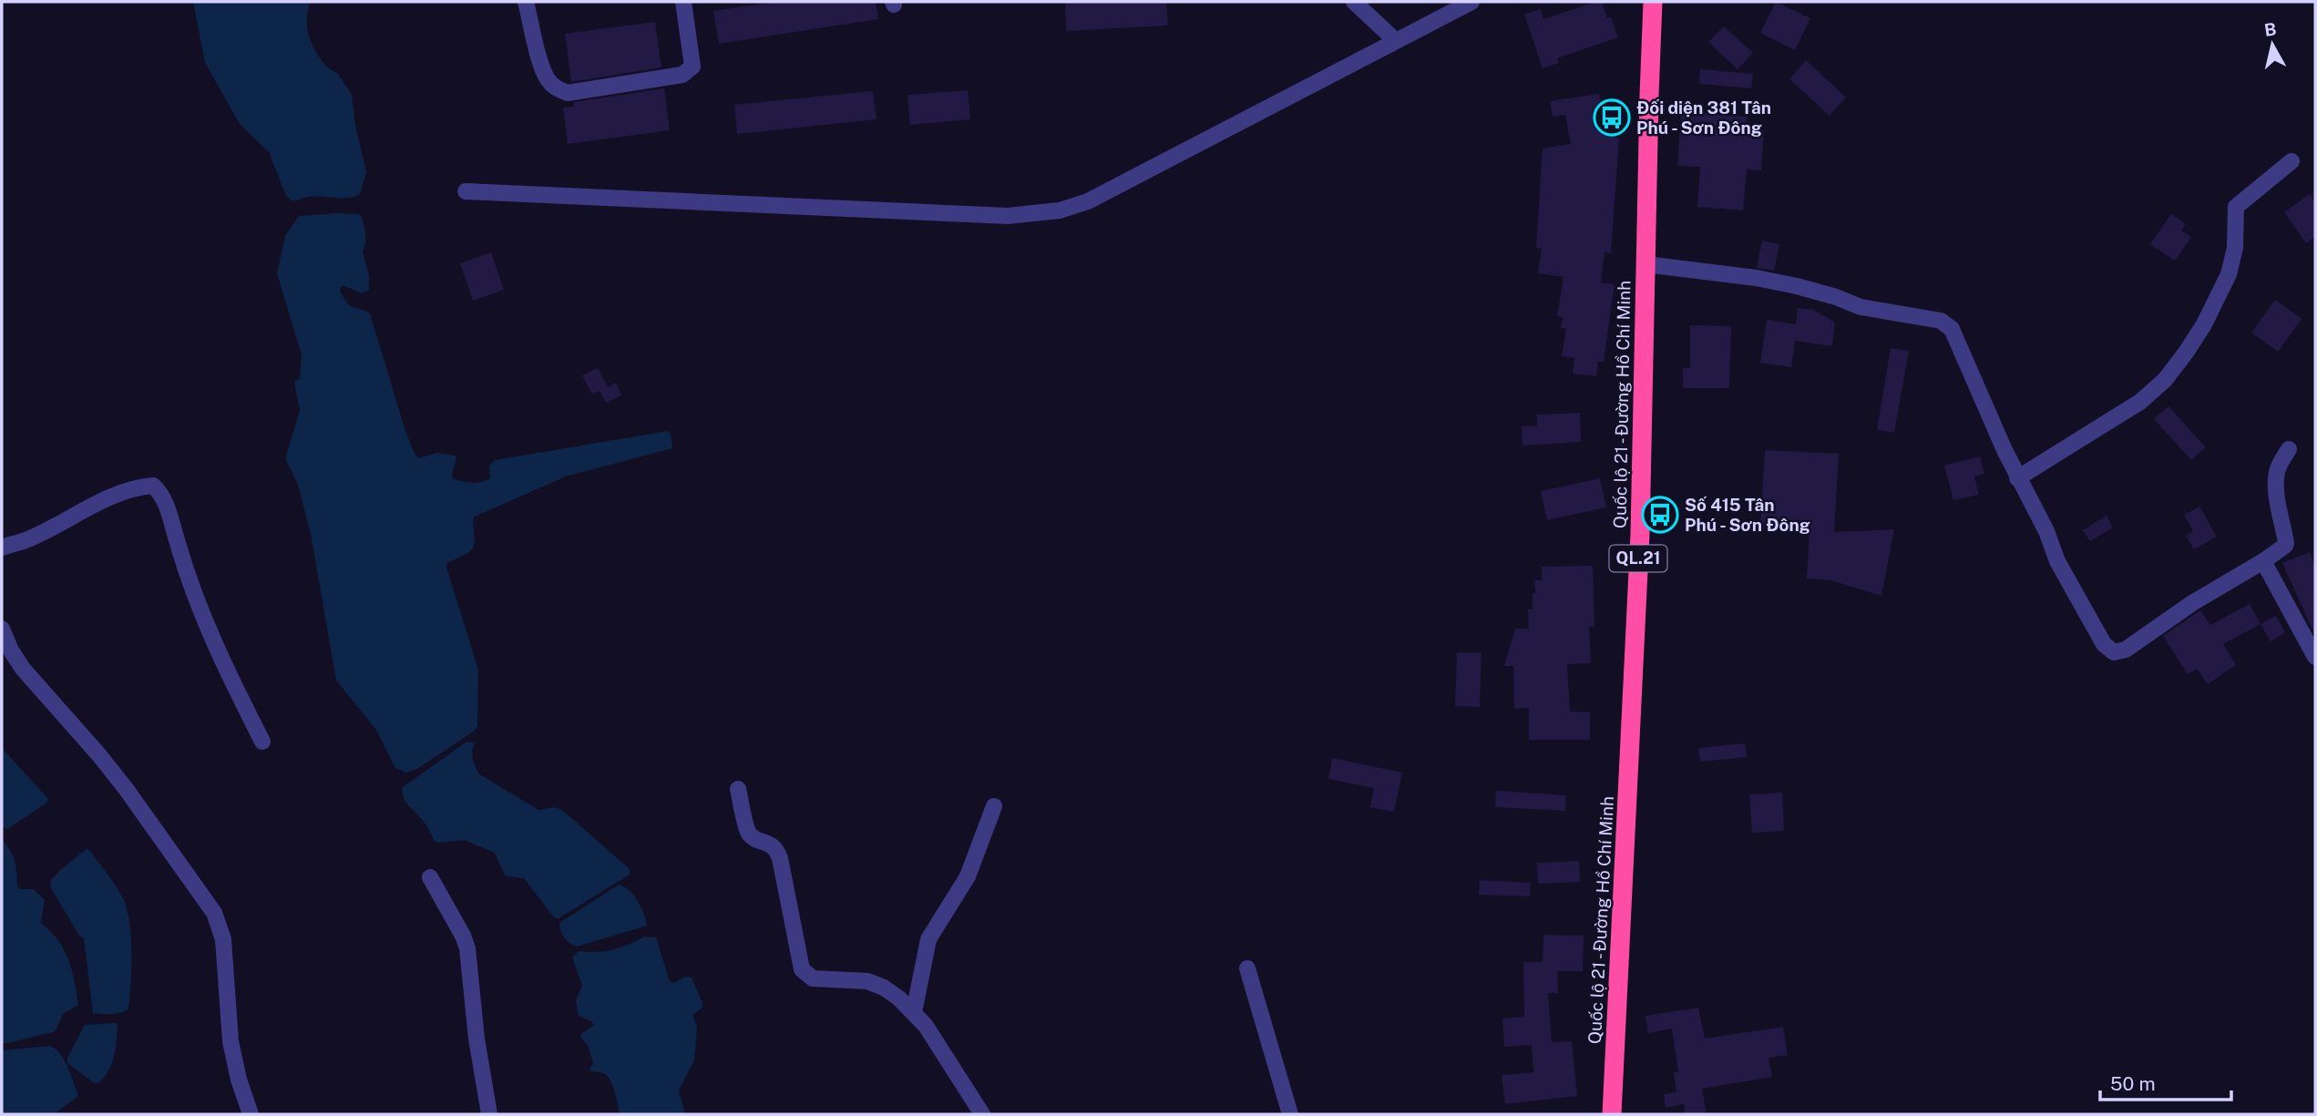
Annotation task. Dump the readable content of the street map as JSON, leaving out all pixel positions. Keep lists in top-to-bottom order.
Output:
{
  "streets": {
    "highway": ["Quốc lộ 21 - Đường Hồ Chí Minh", "QL.21"]
  },
  "places": {
    "bus stop": ["Đối diện 381 Tân Phú - Sơn Đông", "Số 415 Tân Phú - Sơn Đông"]
  },
  "scale_bar": "50 m",
  "north": "top"
}
